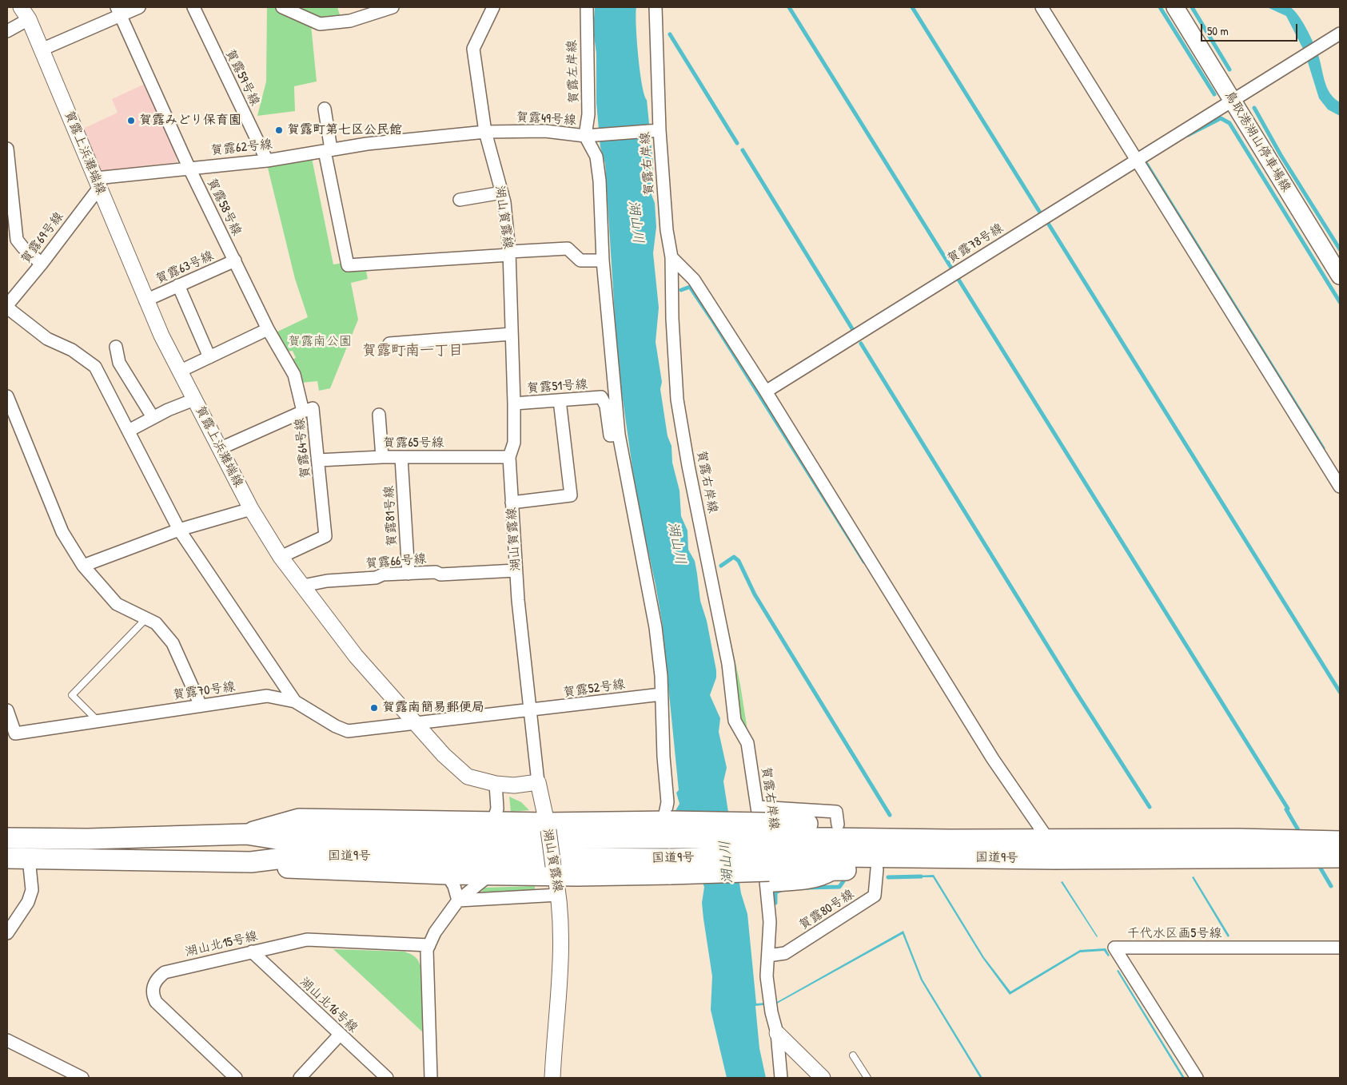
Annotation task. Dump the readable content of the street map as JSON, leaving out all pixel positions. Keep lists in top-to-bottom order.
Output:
{
  "streets": {
    "highway": ["国道9号"],
    "main road": ["鳥取港湖山停車場線"],
    "street": [
      "賀露左岸線",
      "賀露59号線",
      "賀露49号線",
      "賀露62号線",
      "賀露上浜灘端線",
      "賀露右岸線",
      "賀露58号線",
      "湖山賀露線",
      "賀露69号線",
      "賀露78号線",
      "賀露63号線",
      "賀露51号線",
      "賀露65号線",
      "賀露64号線",
      "賀露81号線",
      "賀露66号線",
      "賀露52号線",
      "賀露70号線",
      "賀露80号線",
      "千代水区画5号線",
      "湖山北15号線",
      "湖山北16号線"
    ]
  },
  "crossings": [
    ["賀露左岸線", "賀露49号線"],
    ["賀露59号線", "賀露62号線"],
    ["賀露49号線", "賀露62号線"],
    ["賀露49号線", "賀露右岸線"],
    ["賀露49号線", "湖山賀露線"],
    ["鳥取港湖山停車場線", "賀露78号線"],
    ["賀露62号線", "賀露上浜灘端線"],
    ["賀露62号線", "賀露58号線"],
    ["賀露62号線", "湖山賀露線"],
    ["賀露62号線", "賀露69号線"],
    ["賀露上浜灘端線", "湖山賀露線"],
    ["賀露上浜灘端線", "賀露69号線"],
    ["賀露上浜灘端線", "賀露63号線"],
    ["賀露上浜灘端線", "賀露64号線"],
    ["賀露上浜灘端線", "賀露66号線"],
    ["賀露上浜灘端線", "賀露52号線"],
    ["賀露上浜灘端線", "賀露70号線"],
    ["賀露右岸線", "国道9号"],
    ["賀露右岸線", "賀露80号線"],
    ["賀露58号線", "賀露63号線"],
    ["賀露58号線", "賀露64号線"],
    ["湖山賀露線", "賀露51号線"],
    ["湖山賀露線", "賀露65号線"],
    ["湖山賀露線", "賀露66号線"],
    ["湖山賀露線", "賀露52号線"],
    ["賀露65号線", "賀露64号線"],
    ["賀露65号線", "賀露81号線"],
    ["賀露81号線", "賀露66号線"],
    ["賀露52号線", "賀露70号線"],
    ["湖山北15号線", "湖山北16号線"]
  ],
  "districts": ["賀露町南一丁目"],
  "water": ["湖山川"],
  "parks": ["賀露南公園"],
  "places": ["賀露みどり保育園", "賀露町第七区公民館", "賀露南簡易郵便局"],
  "scale_bar": "50 m"
}
